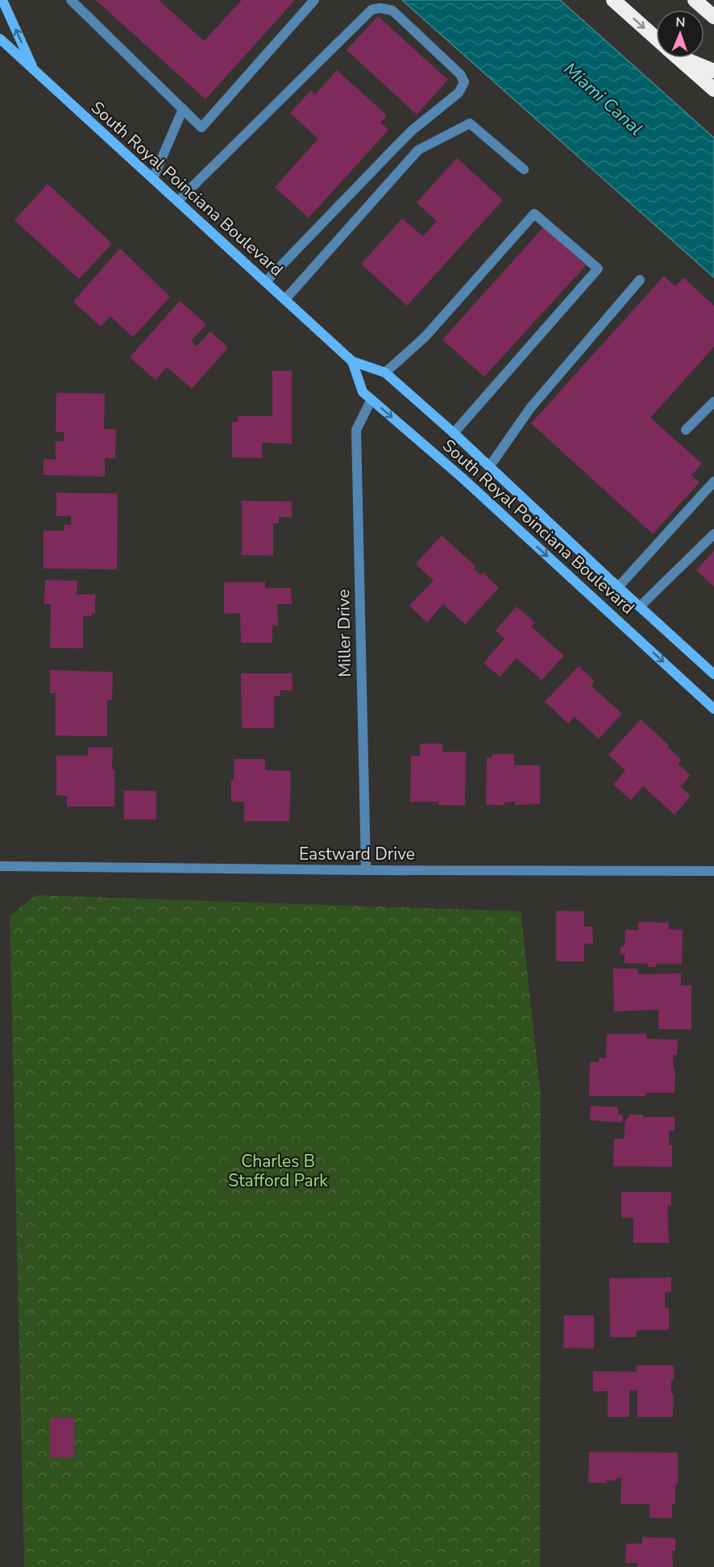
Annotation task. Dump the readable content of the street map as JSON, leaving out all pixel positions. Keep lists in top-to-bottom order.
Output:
{
  "streets": {
    "street": ["South Royal Poinciana Boulevard", "Miller Drive", "Eastward Drive"]
  },
  "crossings": [
    ["South Royal Poinciana Boulevard", "Miller Drive"],
    ["Miller Drive", "Eastward Drive"]
  ],
  "water": ["Miami Canal"],
  "parks": ["Charles B Stafford Park"],
  "north": "top"
}
